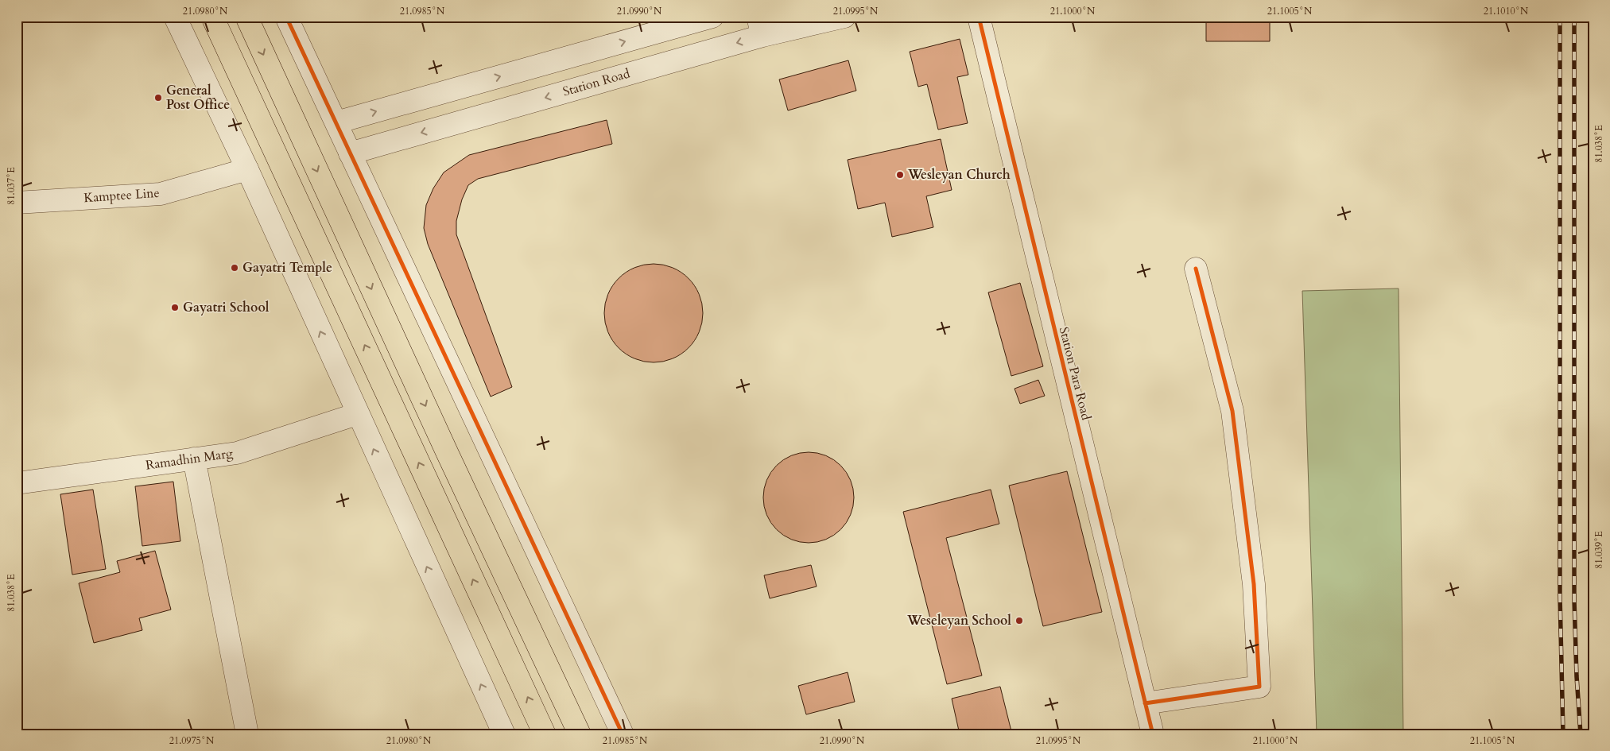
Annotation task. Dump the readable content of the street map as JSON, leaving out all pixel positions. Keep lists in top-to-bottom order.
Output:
{
  "streets": {
    "street": [
      "Station Road",
      "Kamptee Line",
      "Station Para Road",
      "Ramadhin Marg"
    ]
  },
  "places": [
    "General Post Office",
    "Wesleyan Church",
    "Gayatri Temple",
    "Gayatri School",
    "Weseleyan School"
  ],
  "coordinates": [
    "21.0980°N",
    "21.0985°N",
    "21.0990°N",
    "21.0995°N",
    "21.1000°N",
    "21.1005°N",
    "21.1010°N",
    "81.038°E",
    "81.037°E",
    "81.039°E",
    "21.0975°N"
  ]
}
